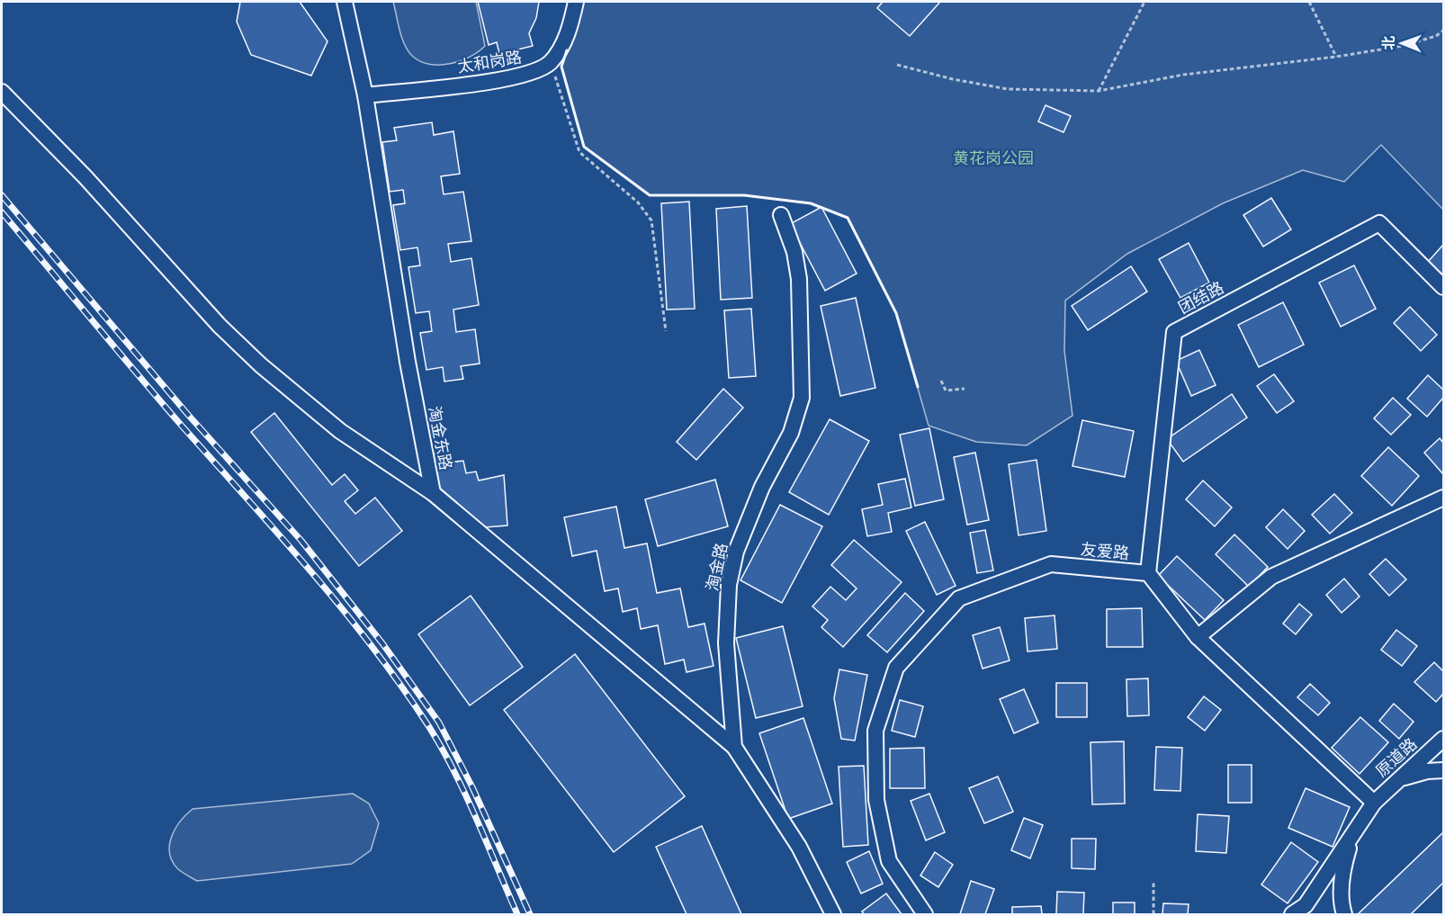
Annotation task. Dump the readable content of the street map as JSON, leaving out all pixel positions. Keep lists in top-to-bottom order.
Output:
{
  "streets": {
    "street": [
      "太和岗路",
      "团结路",
      "淘金东路",
      "友爱路",
      "淘金路",
      "原道路"
    ]
  },
  "crossings": [
    ["太和岗路", "淘金东路"],
    ["团结路", "友爱路"],
    ["淘金东路", "淘金路"],
    ["友爱路", "原道路"]
  ],
  "parks": ["黄花岗公园"],
  "north": "left"
}
